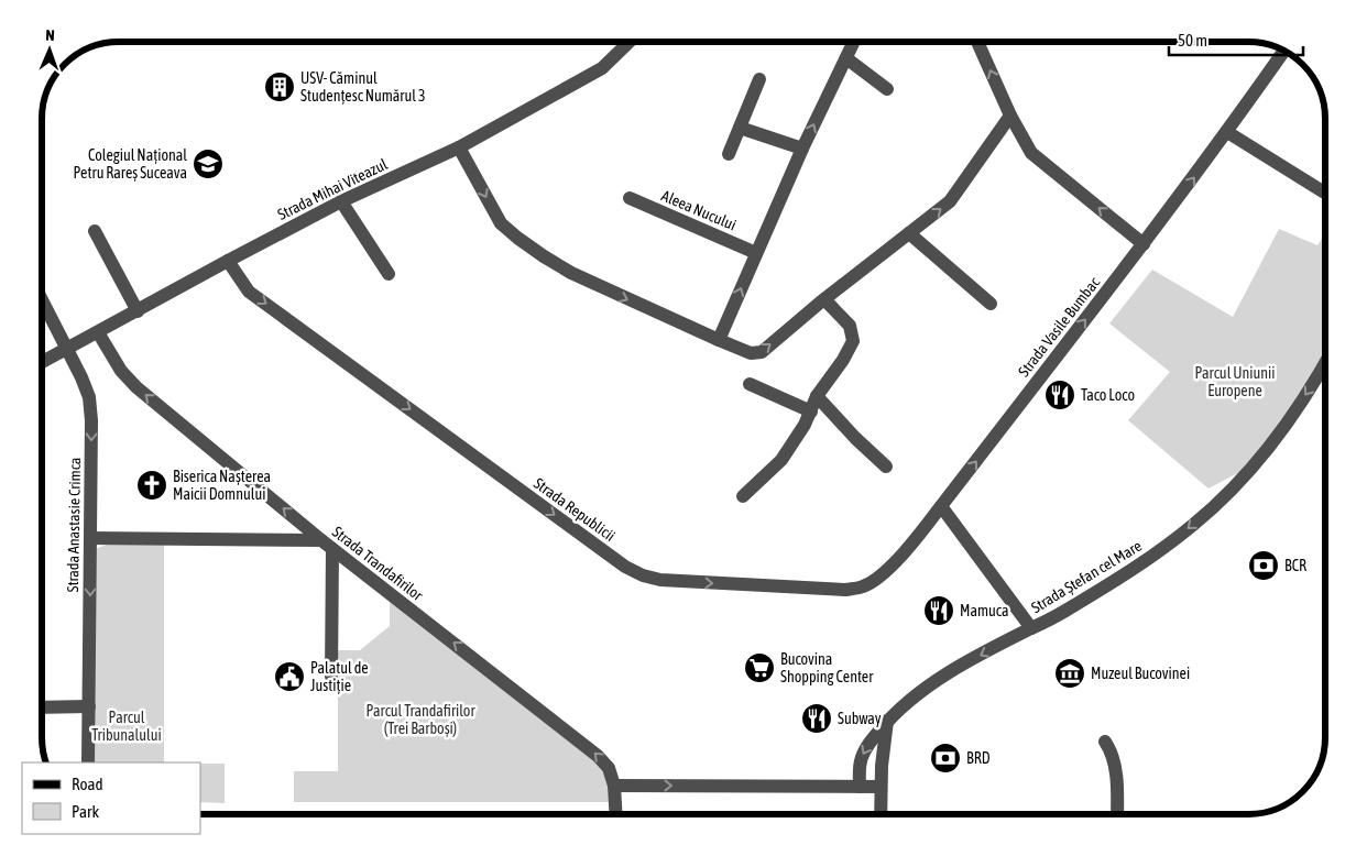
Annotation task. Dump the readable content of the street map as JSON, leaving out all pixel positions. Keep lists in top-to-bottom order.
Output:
{
  "streets": {
    "street": [
      "Strada Mihai Viteazul",
      "Aleea Nucului",
      "Strada Vasile Bumbac",
      "Strada Republicii",
      "Strada Anastasie Crimca",
      "Strada Trandafirilor",
      "Strada Ștefan cel Mare"
    ]
  },
  "crossings": [
    ["Strada Mihai Viteazul", "Strada Republicii"],
    ["Strada Mihai Viteazul", "Strada Anastasie Crimca"],
    ["Strada Mihai Viteazul", "Strada Trandafirilor"],
    ["Strada Vasile Bumbac", "Strada Republicii"]
  ],
  "one_way": [
    "Strada Vasile Bumbac",
    "Strada Republicii",
    "Strada Anastasie Crimca",
    "Strada Trandafirilor",
    "Strada Ștefan cel Mare"
  ],
  "parks": ["Parcul Uniunii Europene", "Parcul Trandafirilor (Trei Barboși)", "Parcul Tribunalului"],
  "places": {
    "building": ["USV- Căminul Studențesc Numărul 3"],
    "school or university": ["Colegiul Național Petru Rareș Suceava"],
    "restaurant": ["Taco Loco", "Mamuca", "Subway"],
    "church": ["Biserica Nașterea Maicii Domnului"],
    "bank": ["BCR", "BRD"],
    "supermarket": ["Bucovina Shopping Center"],
    "museum": ["Muzeul Bucovinei"],
    "public building": ["Palatul de Justiție"]
  },
  "legend": ["Road", "Park"],
  "scale_bar": "50 m",
  "north": "top"
}
